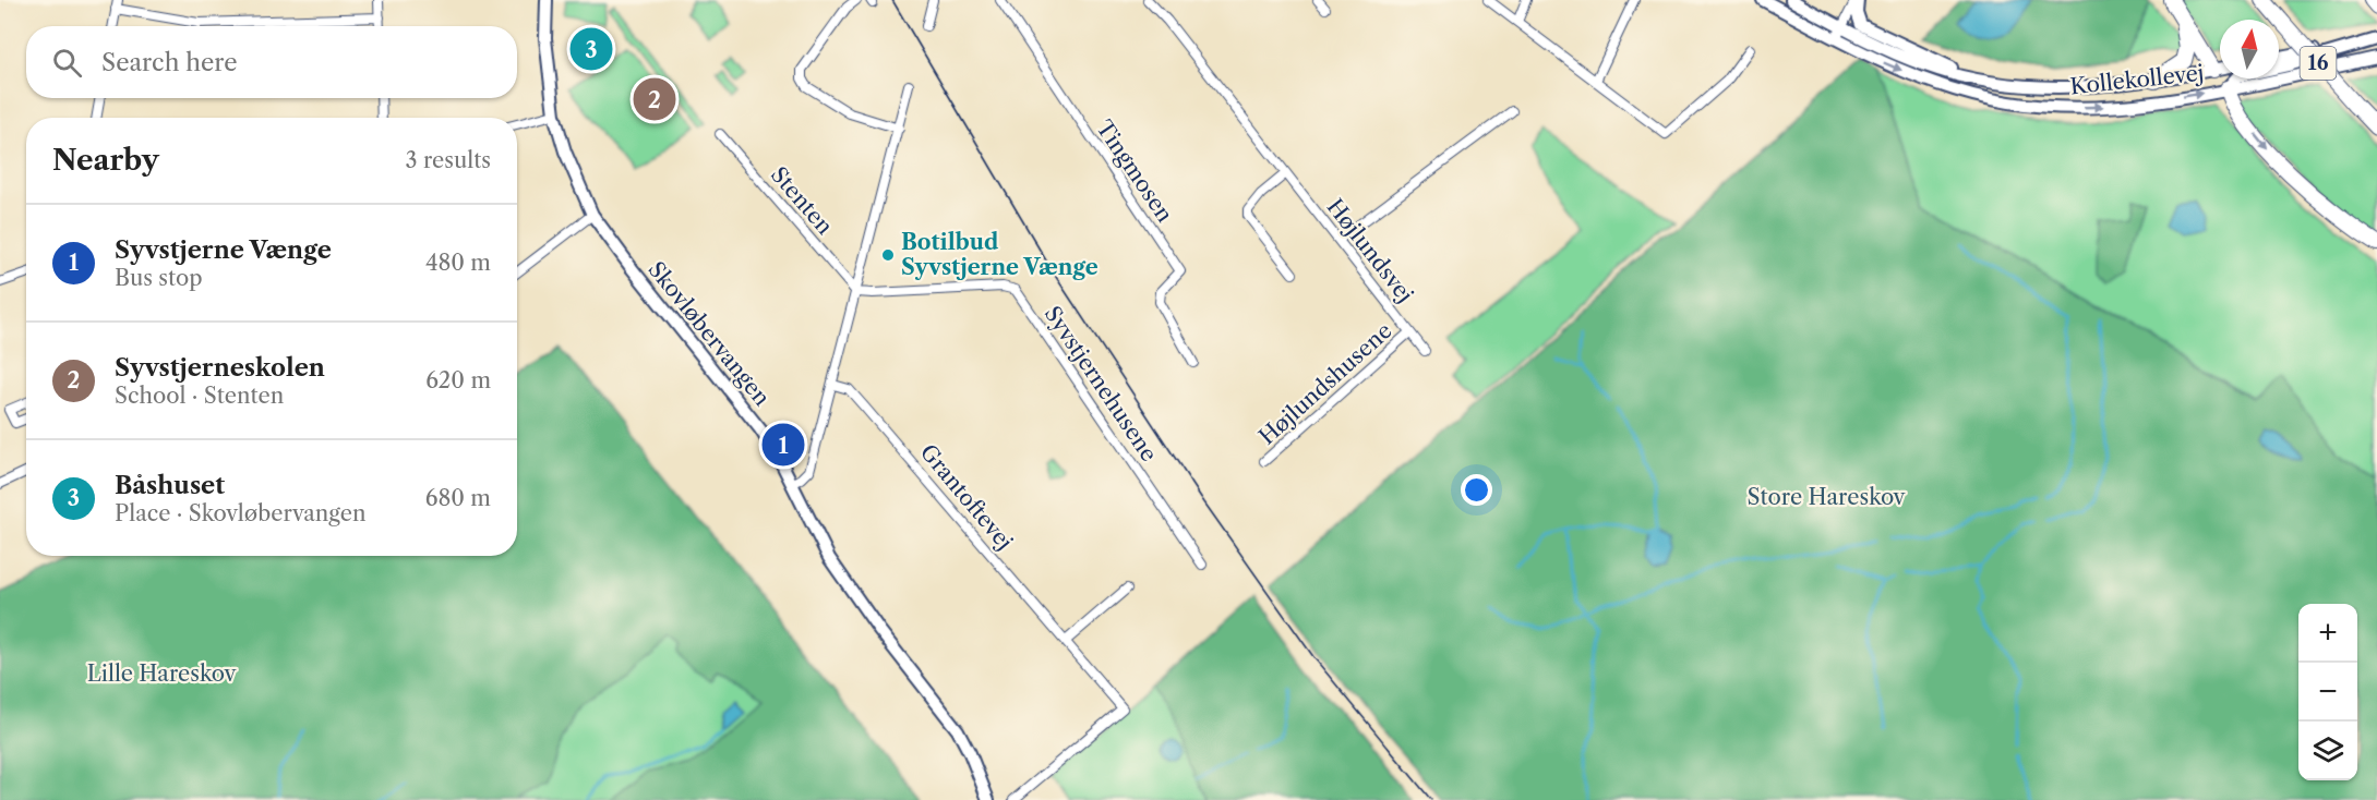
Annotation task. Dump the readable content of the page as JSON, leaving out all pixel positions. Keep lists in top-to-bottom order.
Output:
{
  "streets": {
    "highway": ["16"],
    "street": [
      "Kollekollevej",
      "Tingmosen",
      "Stenten",
      "Højlundsvej",
      "Skovløbervangen",
      "Syvstjernehusene",
      "Højlundshusene",
      "Grantoftevej"
    ]
  },
  "crossings": [
    ["Stenten", "Syvstjernehusene"],
    ["Højlundsvej", "Højlundshusene"]
  ],
  "parks": ["Store Hareskov", "Lille Hareskov"],
  "places": ["Botilbud Syvstjerne Vænge"],
  "north": "top",
  "page": {
    "pins": ["3", "2", "1"],
    "search": "Search here",
    "heading": ["Nearby", "3 results"],
    "list": [
      {
        "mark": "1",
        "name": "Syvstjerne Vænge",
        "note": "Bus stop",
        "value": "480 m"
      },
      {
        "mark": "2",
        "name": "Syvstjerneskolen",
        "note": "School · Stenten",
        "value": "620 m"
      },
      {
        "mark": "3",
        "name": "Båshuset",
        "note": "Place · Skovløbervangen",
        "value": "680 m"
      }
    ],
    "map_buttons": ["+", "−"]
  }
}
